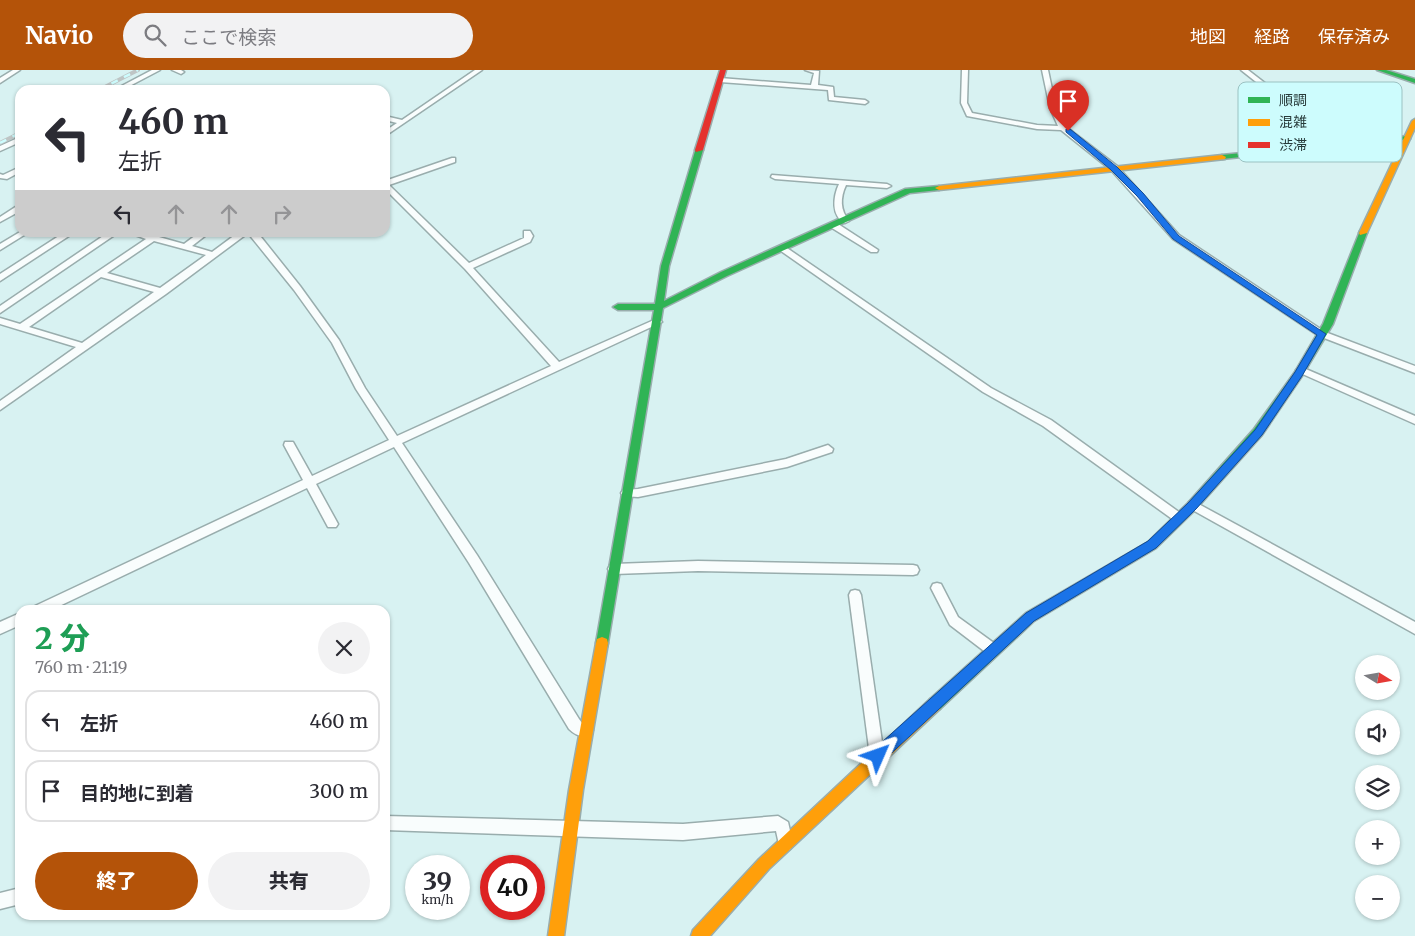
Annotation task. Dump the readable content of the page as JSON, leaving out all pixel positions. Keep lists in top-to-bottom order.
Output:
{
  "legend": ["順調", "混雑", "渋滞"],
  "north": "right",
  "page": {
    "header": "Navio",
    "search": "ここで検索",
    "nav": ["地図", "経路", "保存済み"],
    "turn": ["460 m", "左折"],
    "heading": ["2 分", "760 m · 21:19"],
    "map_buttons": ["+", "−"],
    "list": [
      {
        "name": "左折",
        "value": "460 m"
      },
      {
        "name": "目的地に到着",
        "value": "300 m"
      }
    ],
    "buttons": ["終了", "共有"],
    "speed": "39 km/h",
    "limit": "40"
  }
}
